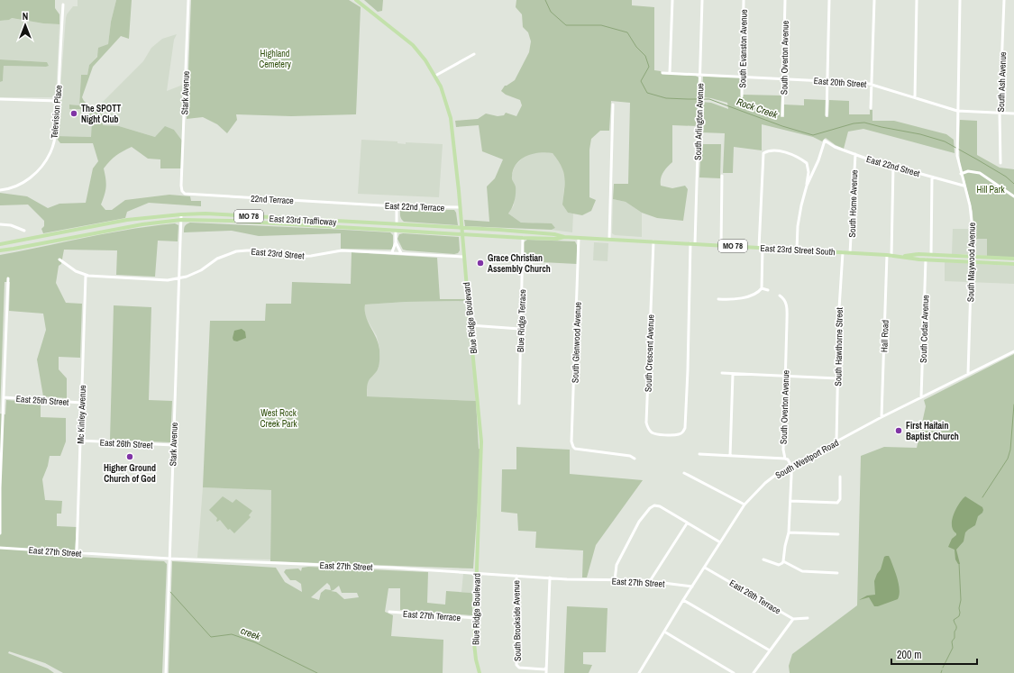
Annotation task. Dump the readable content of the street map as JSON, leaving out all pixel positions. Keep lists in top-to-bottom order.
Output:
{
  "streets": {
    "main road": [
      "MO 78",
      "East 23rd Trafficway",
      "East 23rd Street South",
      "Blue Ridge Boulevard"
    ],
    "street": [
      "South Evanston Avenue",
      "South Overton Avenue",
      "East 20th Street",
      "South Ash Avenue",
      "Stark Avenue",
      "Television Place",
      "South Arlington Avenue",
      "East 22nd Street",
      "22nd Terrace",
      "South Home Avenue",
      "East 22nd Terrace",
      "East 23rd Street",
      "South Maywood Avenue",
      "Blue Ridge Terrace",
      "South Cedar Avenue",
      "Hall Road",
      "South Glenwood Avenue",
      "South Hawthorne Street",
      "South Crescent Avenue",
      "East 25th Street",
      "Mc Kinley Avenue",
      "East 26th Street",
      "South Westport Road",
      "East 27th Street",
      "East 26th Terrace",
      "East 27th Terrace",
      "South Brookside Avenue"
    ]
  },
  "crossings": [
    ["South Evanston Avenue", "East 20th Street"],
    ["South Overton Avenue", "East 20th Street"],
    ["East 20th Street", "South Ash Avenue"],
    ["East 20th Street", "South Arlington Avenue"],
    ["East 20th Street", "South Maywood Avenue"],
    ["Stark Avenue", "22nd Terrace"],
    ["Stark Avenue", "East 23rd Trafficway"],
    ["Stark Avenue", "East 23rd Street"],
    ["Stark Avenue", "East 26th Street"],
    ["Stark Avenue", "East 27th Street"],
    ["South Arlington Avenue", "East 23rd Street South"],
    ["East 22nd Street", "South Home Avenue"],
    ["East 22nd Street", "South Maywood Avenue"],
    ["East 22nd Street", "Hall Road"],
    ["22nd Terrace", "East 22nd Terrace"],
    ["South Home Avenue", "East 23rd Street South"],
    ["East 22nd Terrace", "Blue Ridge Boulevard"],
    ["East 23rd Trafficway", "East 23rd Street South"],
    ["East 23rd Street South", "South Maywood Avenue"],
    ["East 23rd Street South", "Blue Ridge Terrace"],
    ["East 23rd Street South", "South Cedar Avenue"],
    ["East 23rd Street South", "Hall Road"],
    ["East 23rd Street South", "South Glenwood Avenue"],
    ["East 23rd Street South", "South Hawthorne Street"],
    ["East 23rd Street South", "South Crescent Avenue"],
    ["East 23rd Street", "Blue Ridge Boulevard"],
    ["East 23rd Street", "Mc Kinley Avenue"],
    ["South Maywood Avenue", "South Westport Road"],
    ["Blue Ridge Boulevard", "East 27th Street"],
    ["Blue Ridge Boulevard", "East 27th Terrace"],
    ["South Cedar Avenue", "South Westport Road"],
    ["Hall Road", "South Westport Road"],
    ["South Hawthorne Street", "South Westport Road"],
    ["East 25th Street", "Mc Kinley Avenue"],
    ["Mc Kinley Avenue", "East 26th Street"],
    ["Mc Kinley Avenue", "East 27th Street"],
    ["South Westport Road", "East 27th Street"],
    ["South Westport Road", "East 26th Terrace"],
    ["East 27th Street", "South Brookside Avenue"]
  ],
  "water": ["Rock Creek", "creek"],
  "parks": ["Highland Cemetery", "Hill Park", "West Rock Creek Park"],
  "places": [
    "The SPOTT Night Club",
    "Grace Christian Assembly Church",
    "First Haitain Baptist Church",
    "Higher Ground Church of God"
  ],
  "scale_bar": "200 m",
  "north": "top"
}
